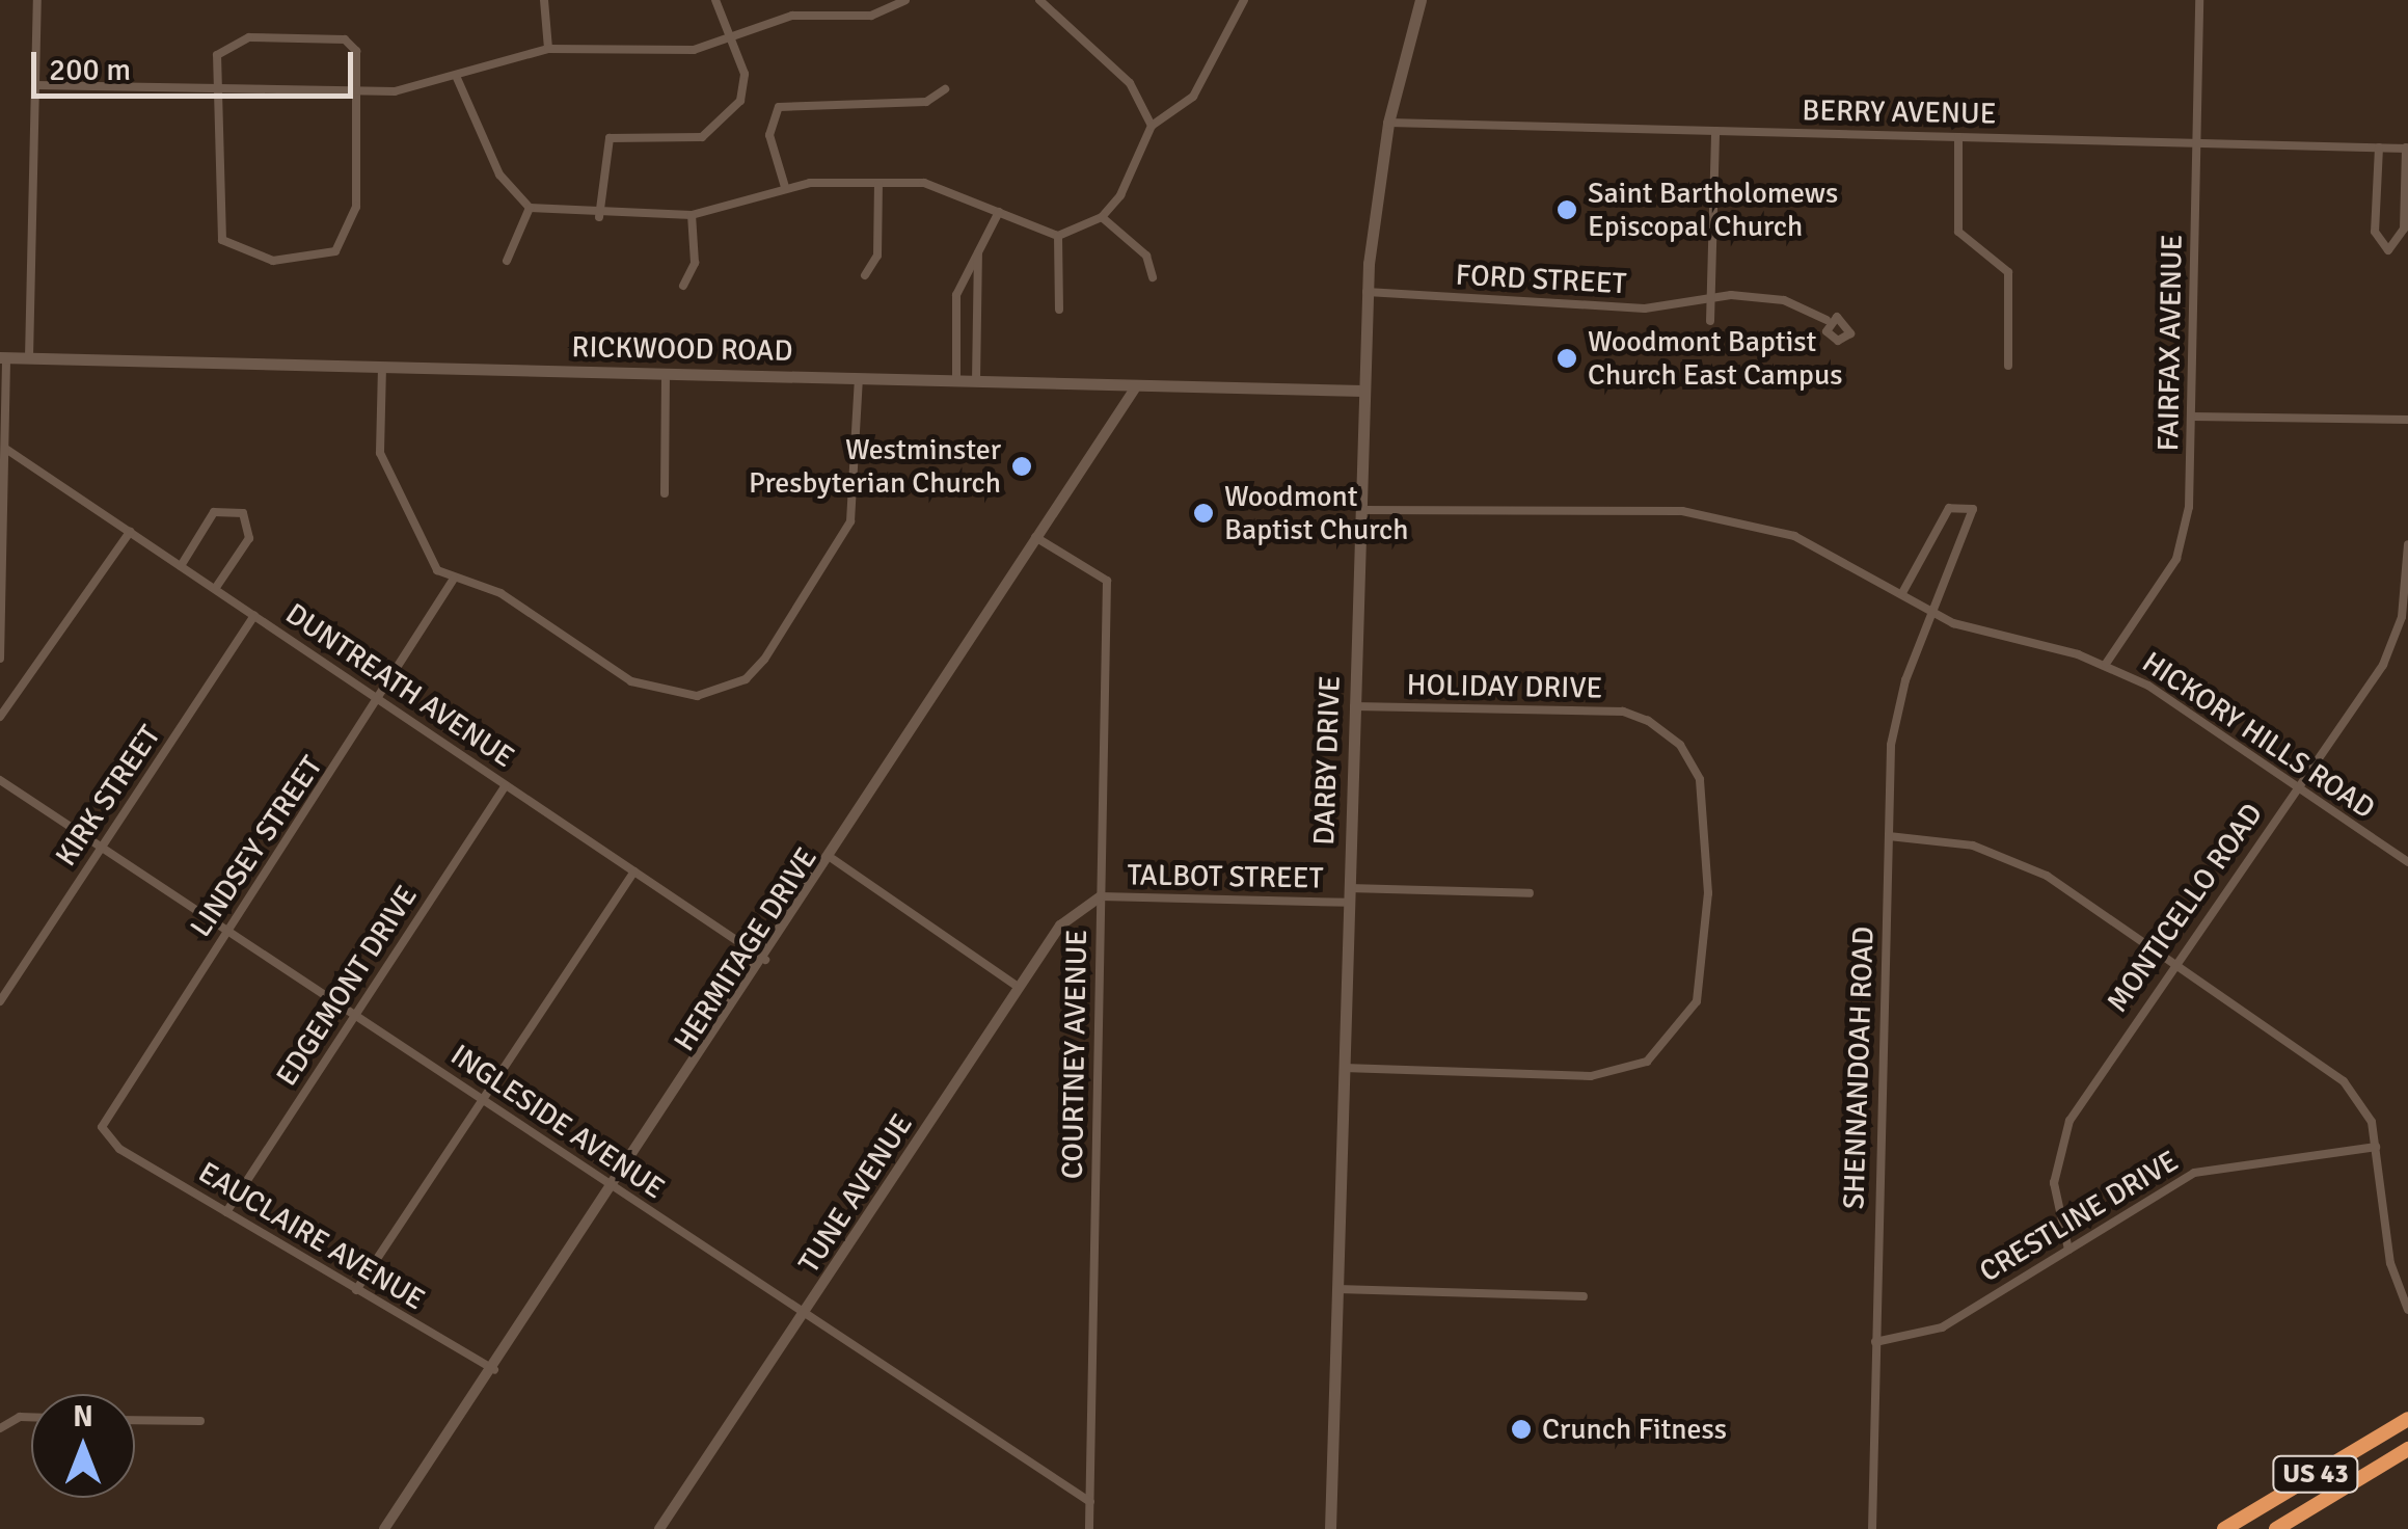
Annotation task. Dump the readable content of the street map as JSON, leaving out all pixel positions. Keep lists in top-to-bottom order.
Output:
{
  "streets": {
    "highway": ["US 43"],
    "main road": ["RICKWOOD ROAD", "DARBY DRIVE"],
    "street": [
      "BERRY AVENUE",
      "FORD STREET",
      "FAIRFAX AVENUE",
      "DUNTREATH AVENUE",
      "HOLIDAY DRIVE",
      "HICKORY HILLS ROAD",
      "KIRK STREET",
      "LINDSEY STREET",
      "TALBOT STREET",
      "MONTICELLO ROAD",
      "HERMITAGE DRIVE",
      "EDGEMONT DRIVE",
      "COURTNEY AVENUE",
      "SHENNANDOAH ROAD",
      "INGLESIDE AVENUE",
      "TUNE AVENUE",
      "CRESTLINE DRIVE",
      "EAUCLAIRE AVENUE"
    ]
  },
  "crossings": [
    ["BERRY AVENUE", "FAIRFAX AVENUE"],
    ["BERRY AVENUE", "DARBY DRIVE"],
    ["FORD STREET", "DARBY DRIVE"],
    ["FAIRFAX AVENUE", "HICKORY HILLS ROAD"],
    ["RICKWOOD ROAD", "DARBY DRIVE"],
    ["RICKWOOD ROAD", "HERMITAGE DRIVE"],
    ["DUNTREATH AVENUE", "KIRK STREET"],
    ["DUNTREATH AVENUE", "LINDSEY STREET"],
    ["DUNTREATH AVENUE", "HERMITAGE DRIVE"],
    ["DUNTREATH AVENUE", "EDGEMONT DRIVE"],
    ["HOLIDAY DRIVE", "DARBY DRIVE"],
    ["HICKORY HILLS ROAD", "DARBY DRIVE"],
    ["HICKORY HILLS ROAD", "MONTICELLO ROAD"],
    ["HICKORY HILLS ROAD", "SHENNANDOAH ROAD"],
    ["DARBY DRIVE", "TALBOT STREET"],
    ["KIRK STREET", "INGLESIDE AVENUE"],
    ["LINDSEY STREET", "INGLESIDE AVENUE"],
    ["LINDSEY STREET", "EAUCLAIRE AVENUE"],
    ["TALBOT STREET", "COURTNEY AVENUE"],
    ["TALBOT STREET", "TUNE AVENUE"],
    ["MONTICELLO ROAD", "CRESTLINE DRIVE"],
    ["HERMITAGE DRIVE", "COURTNEY AVENUE"],
    ["HERMITAGE DRIVE", "INGLESIDE AVENUE"],
    ["HERMITAGE DRIVE", "EAUCLAIRE AVENUE"],
    ["EDGEMONT DRIVE", "INGLESIDE AVENUE"],
    ["EDGEMONT DRIVE", "EAUCLAIRE AVENUE"],
    ["COURTNEY AVENUE", "INGLESIDE AVENUE"],
    ["COURTNEY AVENUE", "TUNE AVENUE"],
    ["SHENNANDOAH ROAD", "CRESTLINE DRIVE"],
    ["INGLESIDE AVENUE", "TUNE AVENUE"]
  ],
  "places": [
    "Saint Bartholomews Episcopal Church",
    "Woodmont Baptist Church East Campus",
    "Westminster Presbyterian Church",
    "Woodmont Baptist Church",
    "Crunch Fitness"
  ],
  "scale_bar": "200 m",
  "north": "top"
}
